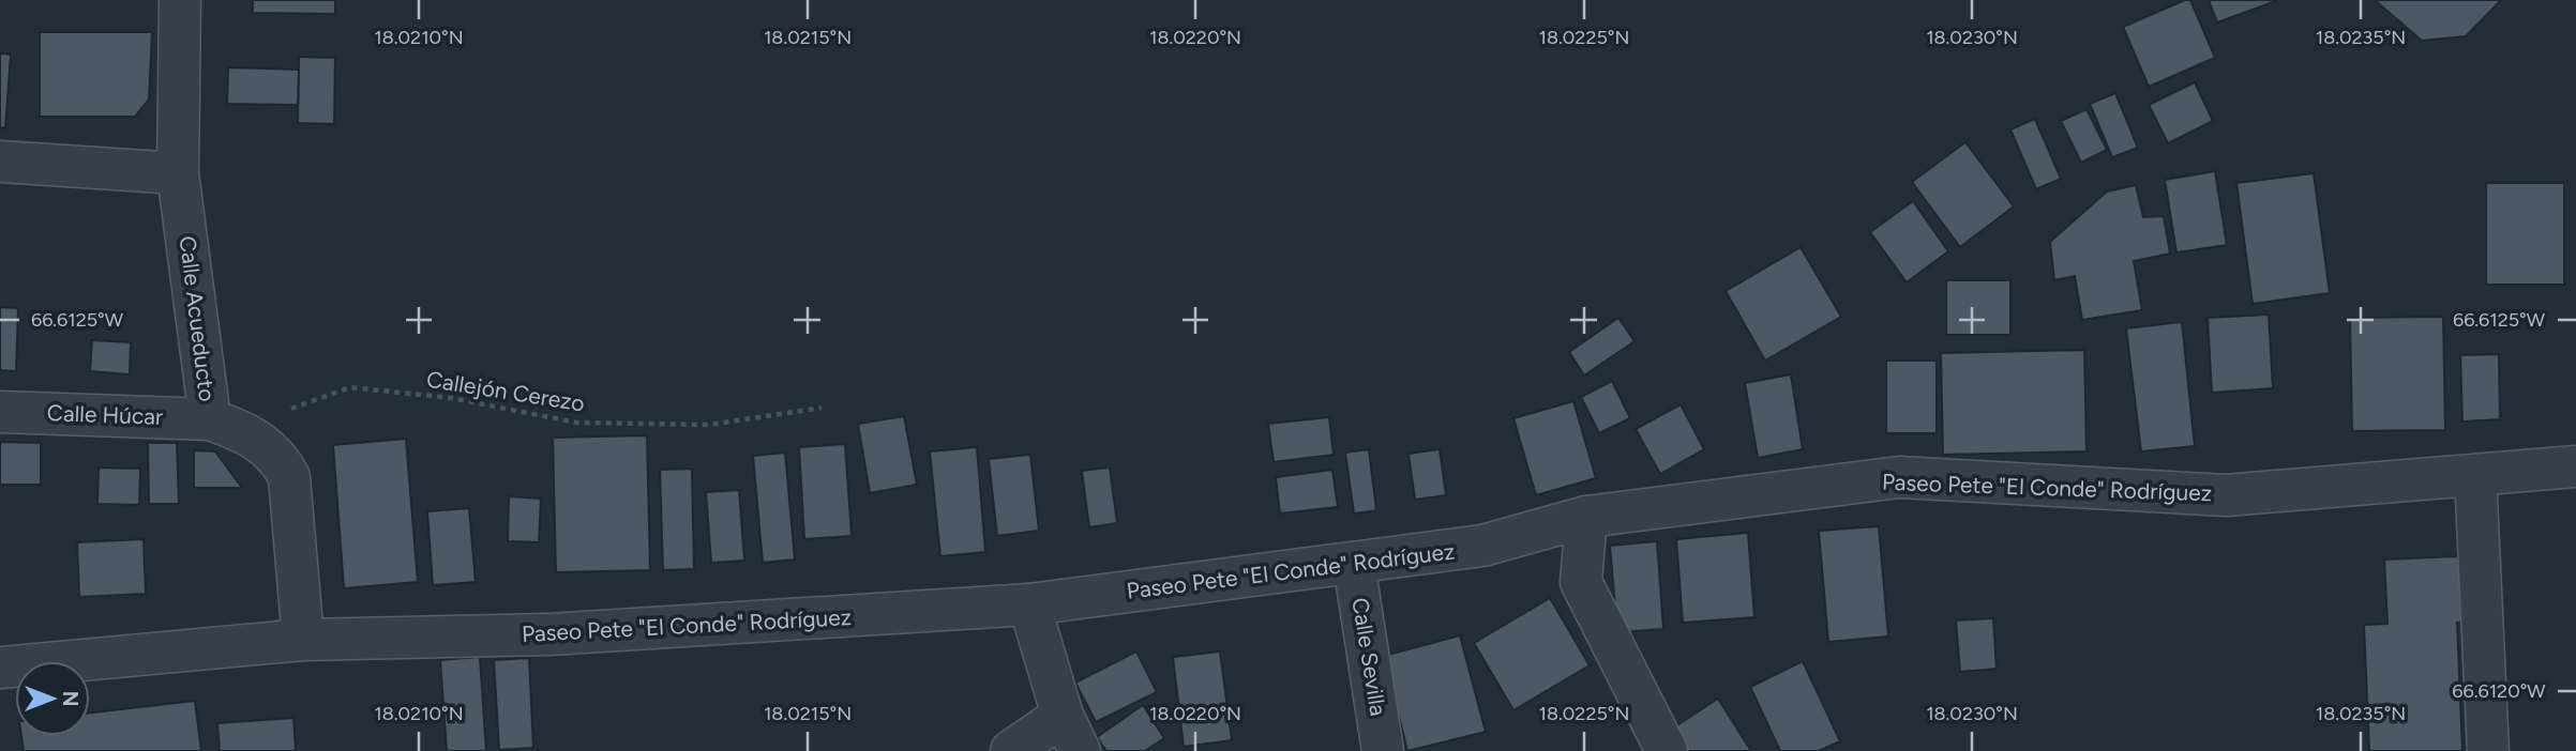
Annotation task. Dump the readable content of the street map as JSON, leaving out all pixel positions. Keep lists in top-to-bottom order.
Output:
{
  "streets": {
    "street": [
      "Calle Acueducto",
      "Calle Húcar",
      "Paseo Pete \"El Conde\" Rodríguez",
      "Calle Sevilla"
    ],
    "path": ["Callejón Cerezo"]
  },
  "crossings": [
    ["Calle Acueducto", "Callejón Cerezo"],
    ["Calle Acueducto", "Calle Húcar"],
    ["Calle Acueducto", "Paseo Pete \"El Conde\" Rodríguez"],
    ["Callejón Cerezo", "Calle Húcar"],
    ["Paseo Pete \"El Conde\" Rodríguez", "Calle Sevilla"]
  ],
  "north": "right",
  "coordinates": [
    "18.0210°N",
    "18.0215°N",
    "18.0220°N",
    "18.0225°N",
    "18.0230°N",
    "18.0235°N",
    "66.6125°W",
    "66.6120°W"
  ]
}
